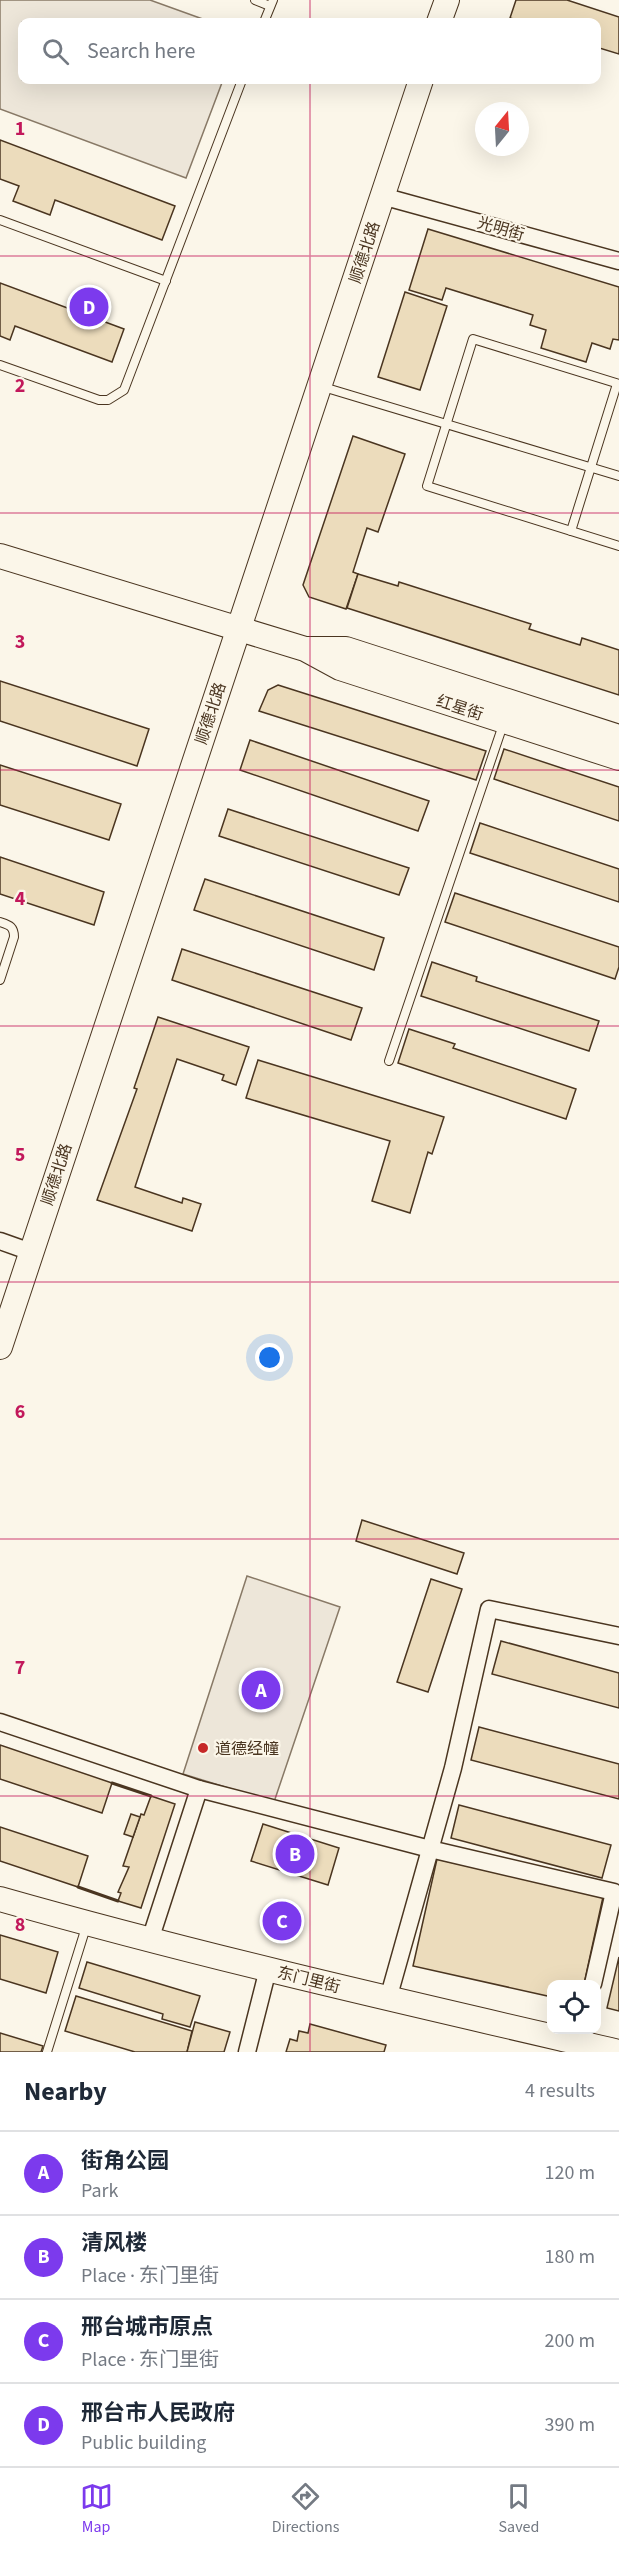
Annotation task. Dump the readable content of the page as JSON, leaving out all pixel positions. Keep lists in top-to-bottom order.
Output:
{
  "streets": {
    "street": [
      "光明街",
      "顺德北路",
      "红星街",
      "东门里街"
    ]
  },
  "crossings": [
    ["光明街", "顺德北路"],
    ["顺德北路", "红星街"]
  ],
  "places": ["道德经幢"],
  "north": "top",
  "page": {
    "search": "Search here",
    "pins": [
      "D",
      "A",
      "B",
      "C"
    ],
    "heading": ["Nearby", "4 results"],
    "list": [
      {
        "mark": "A",
        "name": "街角公园",
        "note": "Park",
        "value": "120 m"
      },
      {
        "mark": "B",
        "name": "清风楼",
        "note": "Place · 东门里街",
        "value": "180 m"
      },
      {
        "mark": "C",
        "name": "邢台城市原点",
        "note": "Place · 东门里街",
        "value": "200 m"
      },
      {
        "mark": "D",
        "name": "邢台市人民政府",
        "note": "Public building",
        "value": "390 m"
      }
    ],
    "nav": ["Map", "Directions", "Saved"]
  },
  "grid": {
    "rows": [
      "1",
      "2",
      "3",
      "4",
      "5",
      "6",
      "7",
      "8"
    ]
  }
}
